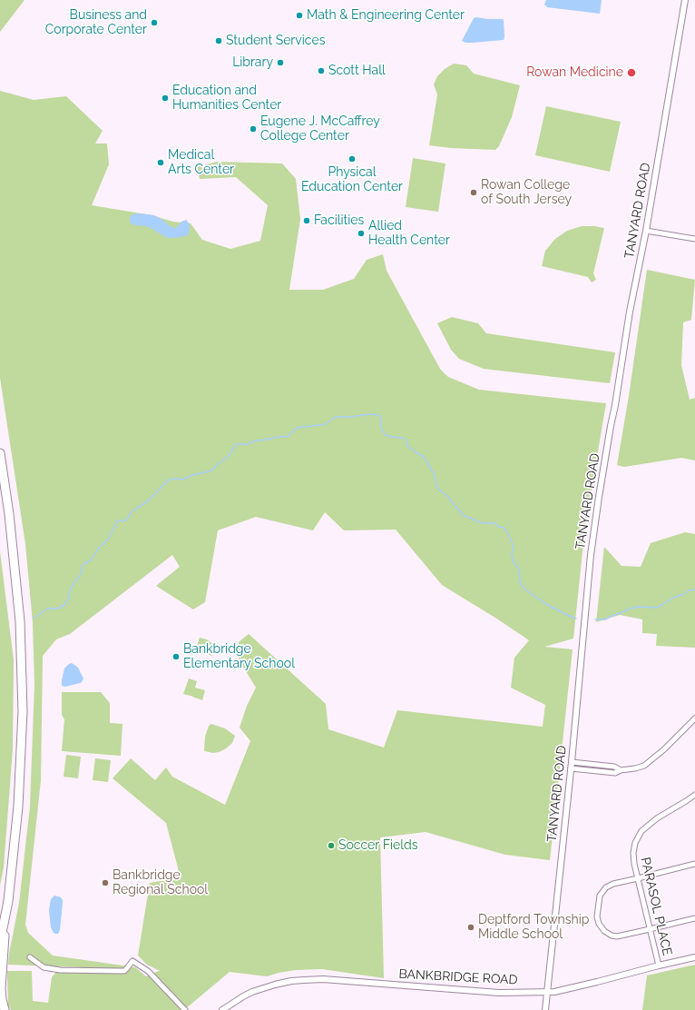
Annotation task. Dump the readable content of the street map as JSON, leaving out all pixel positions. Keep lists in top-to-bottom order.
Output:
{
  "streets": {
    "street": ["TANYARD ROAD", "PARASOL PLACE", "BANKBRIDGE ROAD"]
  },
  "crossings": [
    ["TANYARD ROAD", "BANKBRIDGE ROAD"],
    ["PARASOL PLACE", "BANKBRIDGE ROAD"]
  ],
  "places": [
    "Math & Engineering Center",
    "Business and Corporate Center",
    "Student Services",
    "Library",
    "Scott Hall",
    "Rowan Medicine",
    "Education and Humanities Center",
    "Eugene J. McCaffrey College Center",
    "Physical Education Center",
    "Medical Arts Center",
    "Rowan College of South Jersey",
    "Facilities",
    "Allied Health Center",
    "Bankbridge Elementary School",
    "Soccer Fields",
    "Bankbridge Regional School",
    "Deptford Township Middle School"
  ]
}
